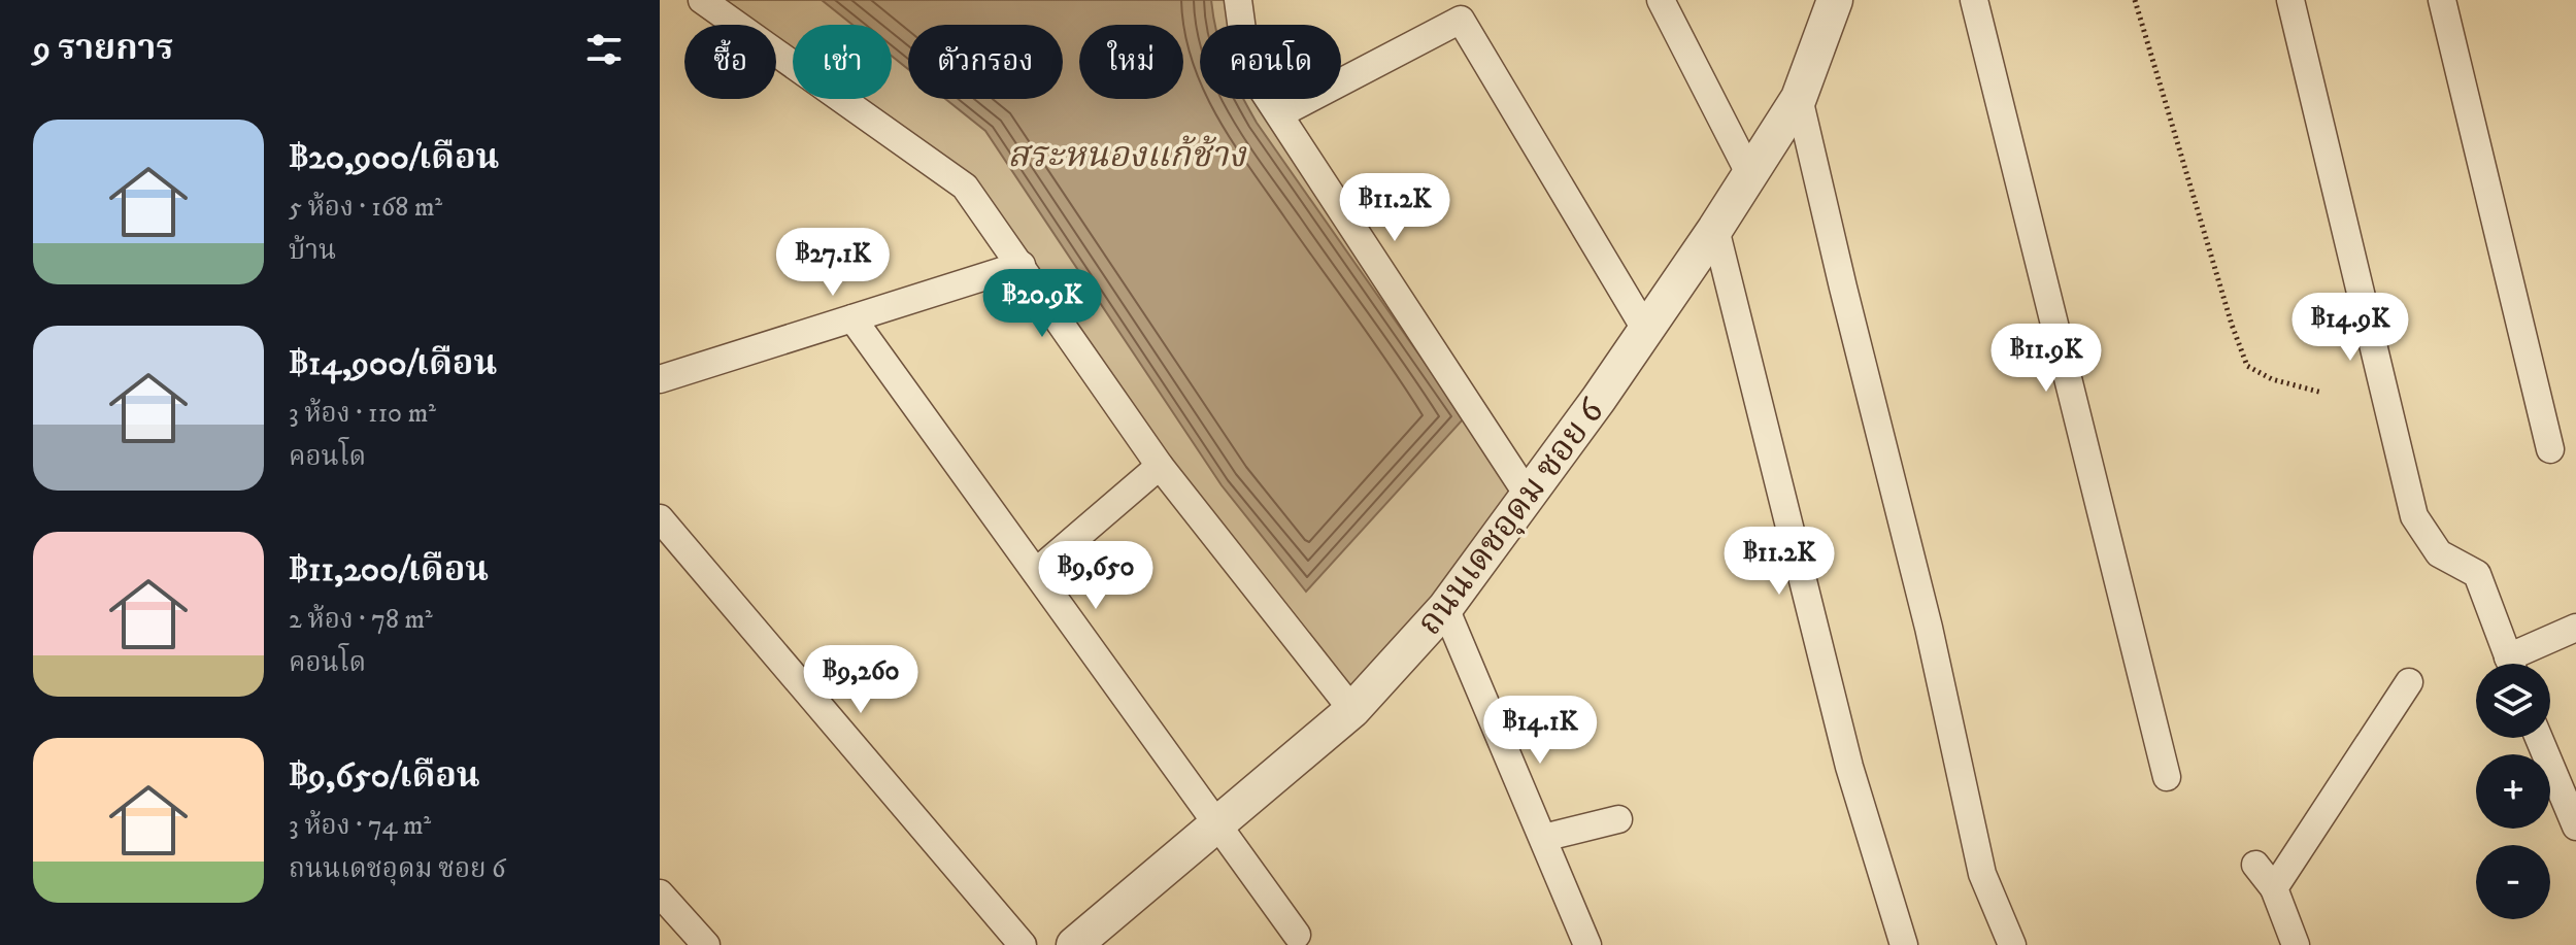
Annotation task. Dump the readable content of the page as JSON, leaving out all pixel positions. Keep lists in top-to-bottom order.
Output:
{
  "streets": {
    "street": ["ถนนเดชอุดม ซอย 6"]
  },
  "parks": ["สระหนองแก้ช้าง"],
  "page": {
    "heading": "9 รายการ",
    "chip": [
      "ซื้อ",
      "เช่า",
      "ตัวกรอง",
      "ใหม่",
      "คอนโด"
    ],
    "list": [
      {
        "name": "฿20,900/เดือน",
        "note": "5 ห้อง · 168 m² · บ้าน"
      },
      {
        "name": "฿14,900/เดือน",
        "note": "3 ห้อง · 110 m² · คอนโด"
      },
      {
        "name": "฿11,200/เดือน",
        "note": "2 ห้อง · 78 m² · คอนโด"
      },
      {
        "name": "฿9,650/เดือน",
        "note": "3 ห้อง · 74 m² · ถนนเดชอุดม ซอย 6"
      }
    ],
    "price": [
      "฿11.2K",
      "฿27.1K",
      "฿20.9K",
      "฿14.9K",
      "฿11.9K",
      "฿11.2K",
      "฿9,650",
      "฿9,260",
      "฿14.1K"
    ],
    "map_buttons": ["+", "−"]
  }
}
